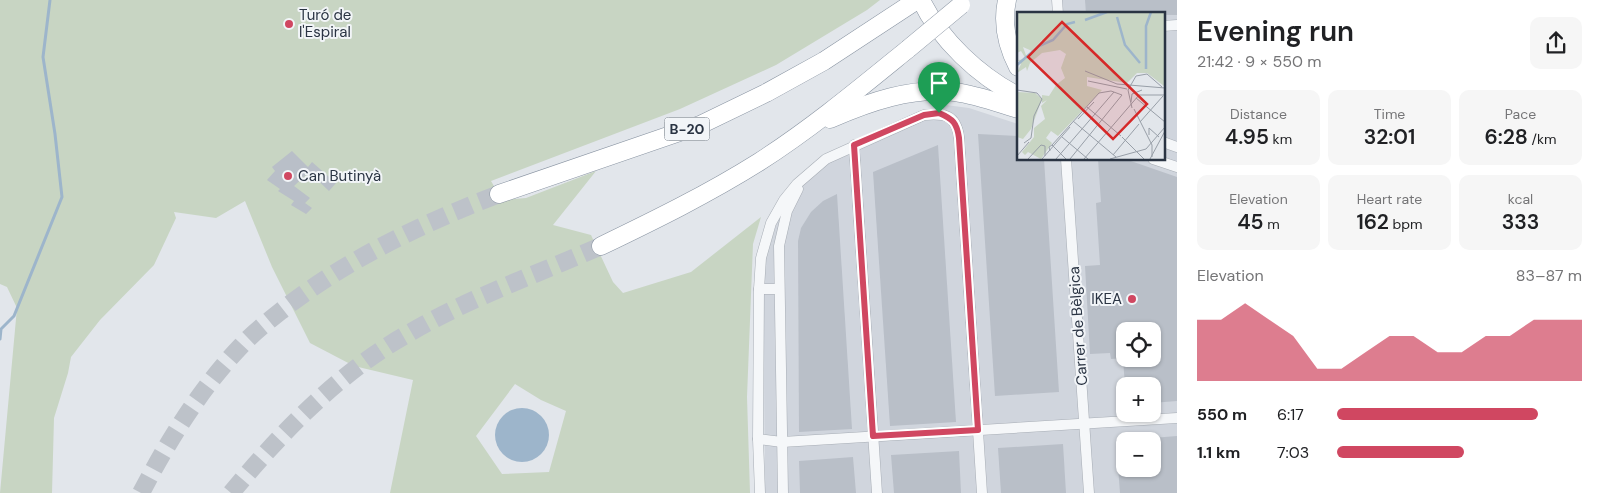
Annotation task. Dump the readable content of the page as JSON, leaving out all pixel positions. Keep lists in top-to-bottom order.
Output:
{
  "streets": {
    "highway": ["B-20"],
    "street": ["Carrer de Bèlgica"]
  },
  "places": ["Turó de l'Espiral", "Can Butinyà", "IKEA"],
  "page": {
    "heading": ["Evening run", "21:42 · 9 × 550 m"],
    "stats": [
      ["Distance", "4.95 km"],
      ["Time", "32:01"],
      ["Pace", "6:28 /km"],
      ["Elevation", "45 m"],
      ["Heart rate", "162 bpm"],
      ["kcal", "333"]
    ],
    "chart": ["Elevation", "83–87 m"],
    "map_buttons": ["+", "−"],
    "list": [
      {
        "name": "550 m",
        "note": "6:17"
      },
      {
        "name": "1.1 km",
        "note": "7:03"
      }
    ]
  }
}
